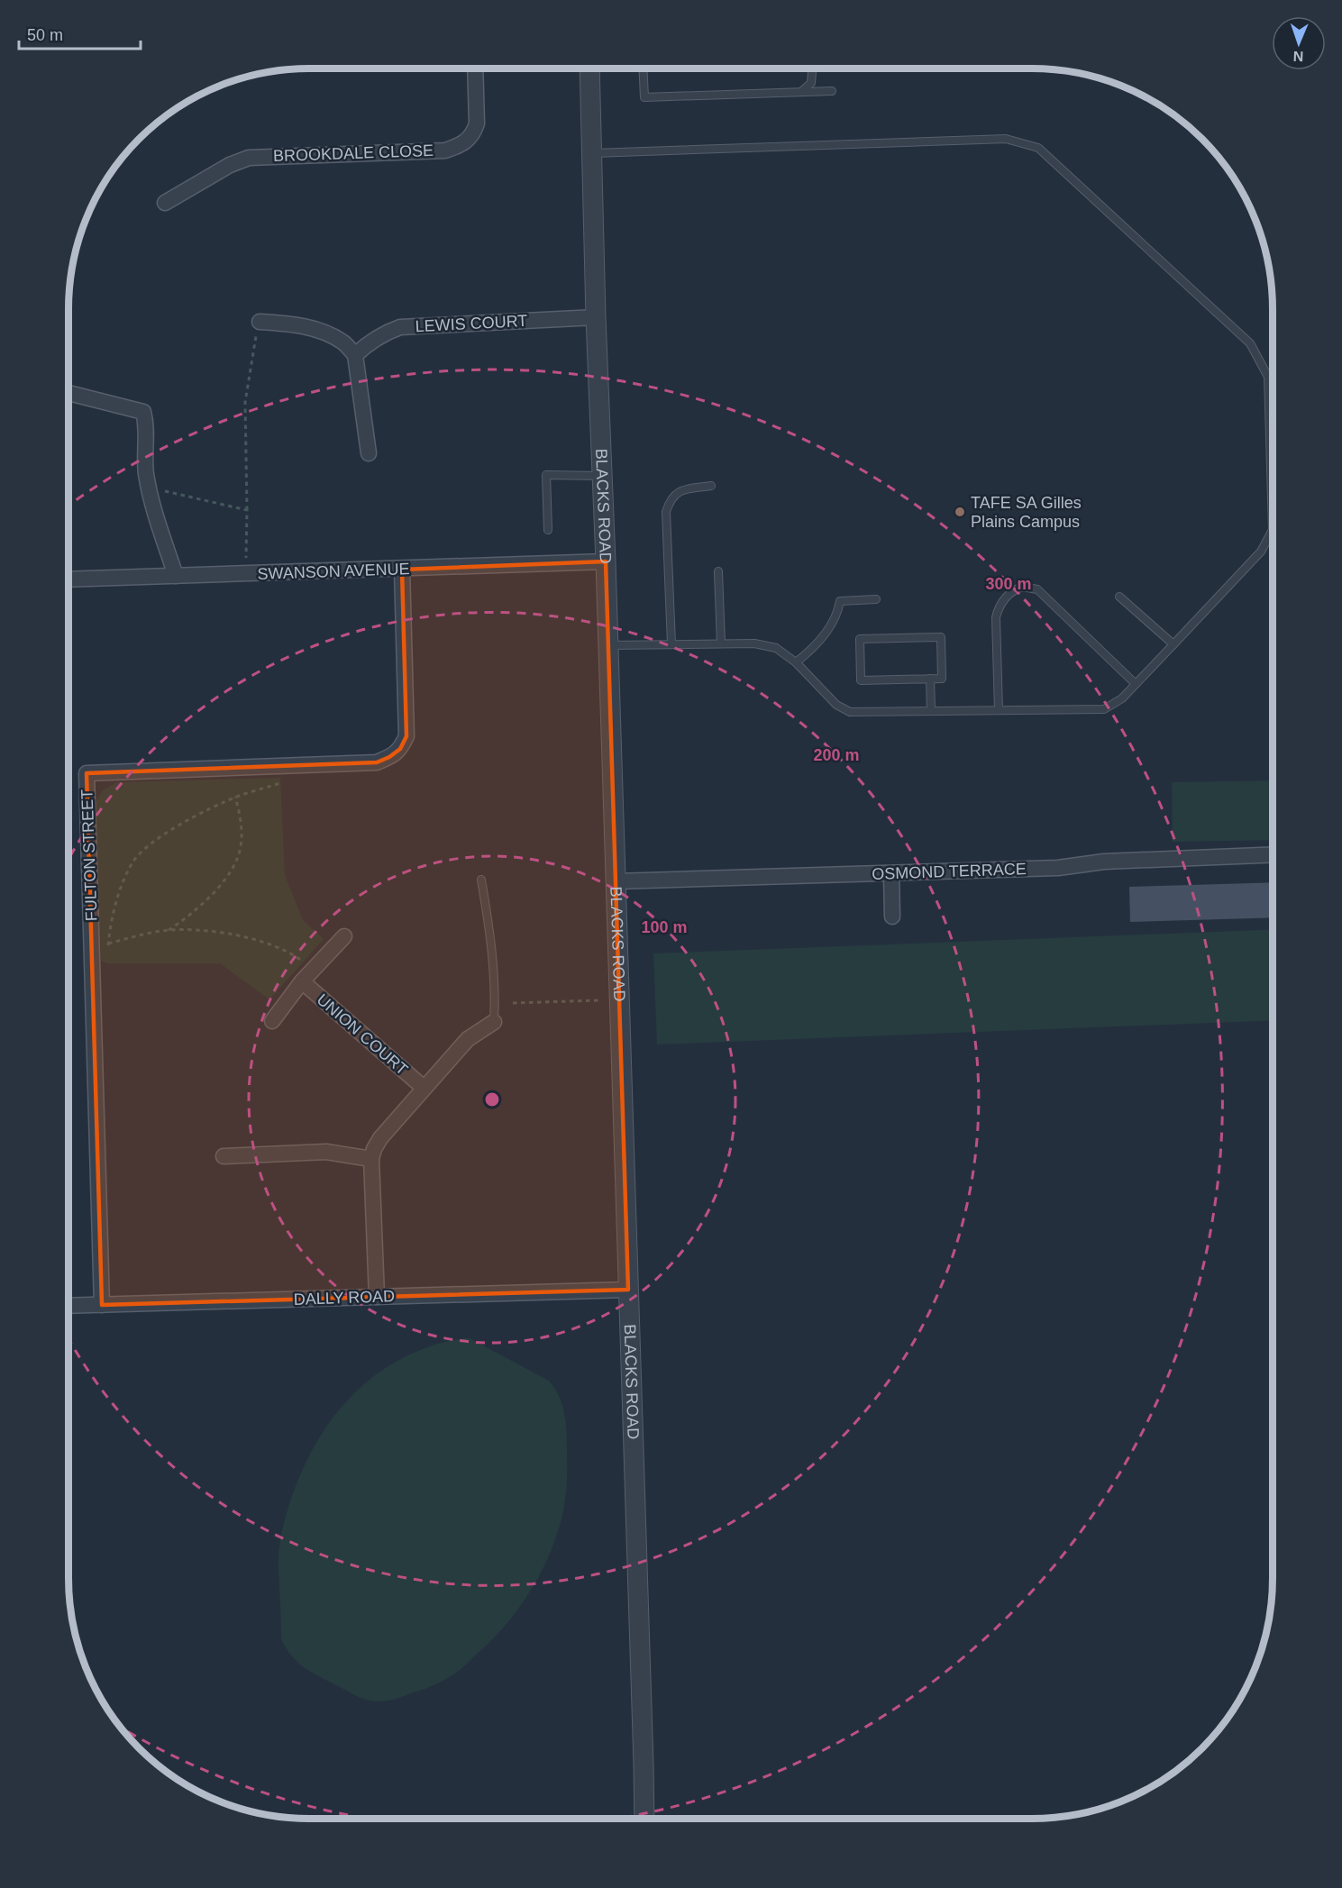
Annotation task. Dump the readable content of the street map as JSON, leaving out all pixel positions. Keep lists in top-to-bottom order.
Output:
{
  "streets": {
    "street": [
      "BROOKDALE CLOSE",
      "LEWIS COURT",
      "BLACKS ROAD",
      "SWANSON AVENUE",
      "FULTON STREET",
      "OSMOND TERRACE",
      "UNION COURT",
      "DALLY ROAD"
    ]
  },
  "crossings": [
    ["LEWIS COURT", "BLACKS ROAD"],
    ["BLACKS ROAD", "SWANSON AVENUE"],
    ["BLACKS ROAD", "OSMOND TERRACE"],
    ["BLACKS ROAD", "DALLY ROAD"],
    ["SWANSON AVENUE", "FULTON STREET"],
    ["FULTON STREET", "DALLY ROAD"]
  ],
  "places": ["TAFE SA Gilles Plains Campus"],
  "scale_bar": "50 m",
  "north": "bottom",
  "rings": ["300 m", "200 m", "100 m"]
}
